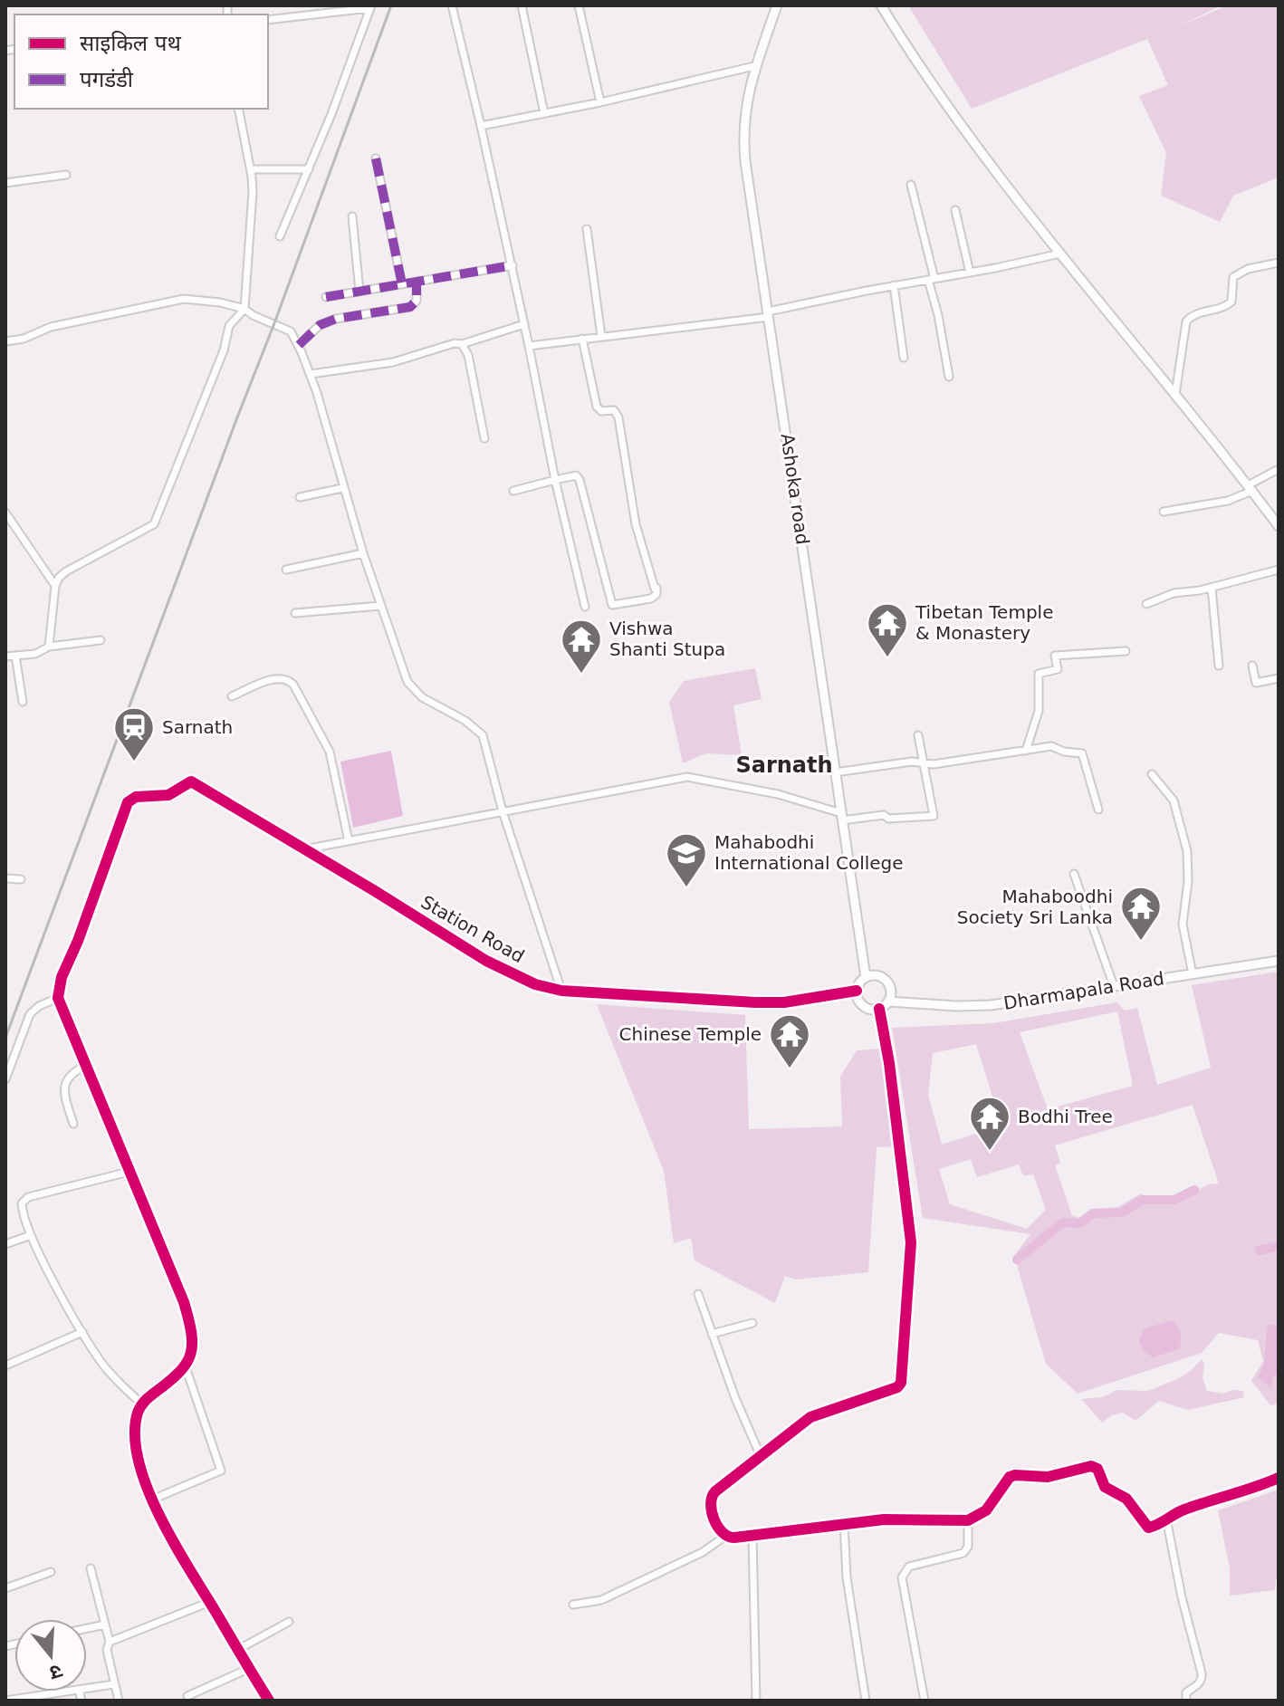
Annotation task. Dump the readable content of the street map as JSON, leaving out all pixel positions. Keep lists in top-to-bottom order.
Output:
{
  "streets": {
    "street": ["Ashoka road", "Station Road", "Dharmapala Road"]
  },
  "crossings": [
    ["Ashoka road", "Station Road"],
    ["Ashoka road", "Dharmapala Road"],
    ["Station Road", "Dharmapala Road"]
  ],
  "districts": ["Sarnath"],
  "places": {
    "temple": [
      "Tibetan Temple & Monastery",
      "Vishwa Shanti Stupa",
      "Mahaboodhi Society Sri Lanka",
      "Chinese Temple",
      "Bodhi Tree"
    ],
    "station": ["Sarnath"],
    "school or university": ["Mahabodhi International College"]
  },
  "legend": ["साइकिल पथ", "पगडंडी"],
  "north": "bottom"
}
